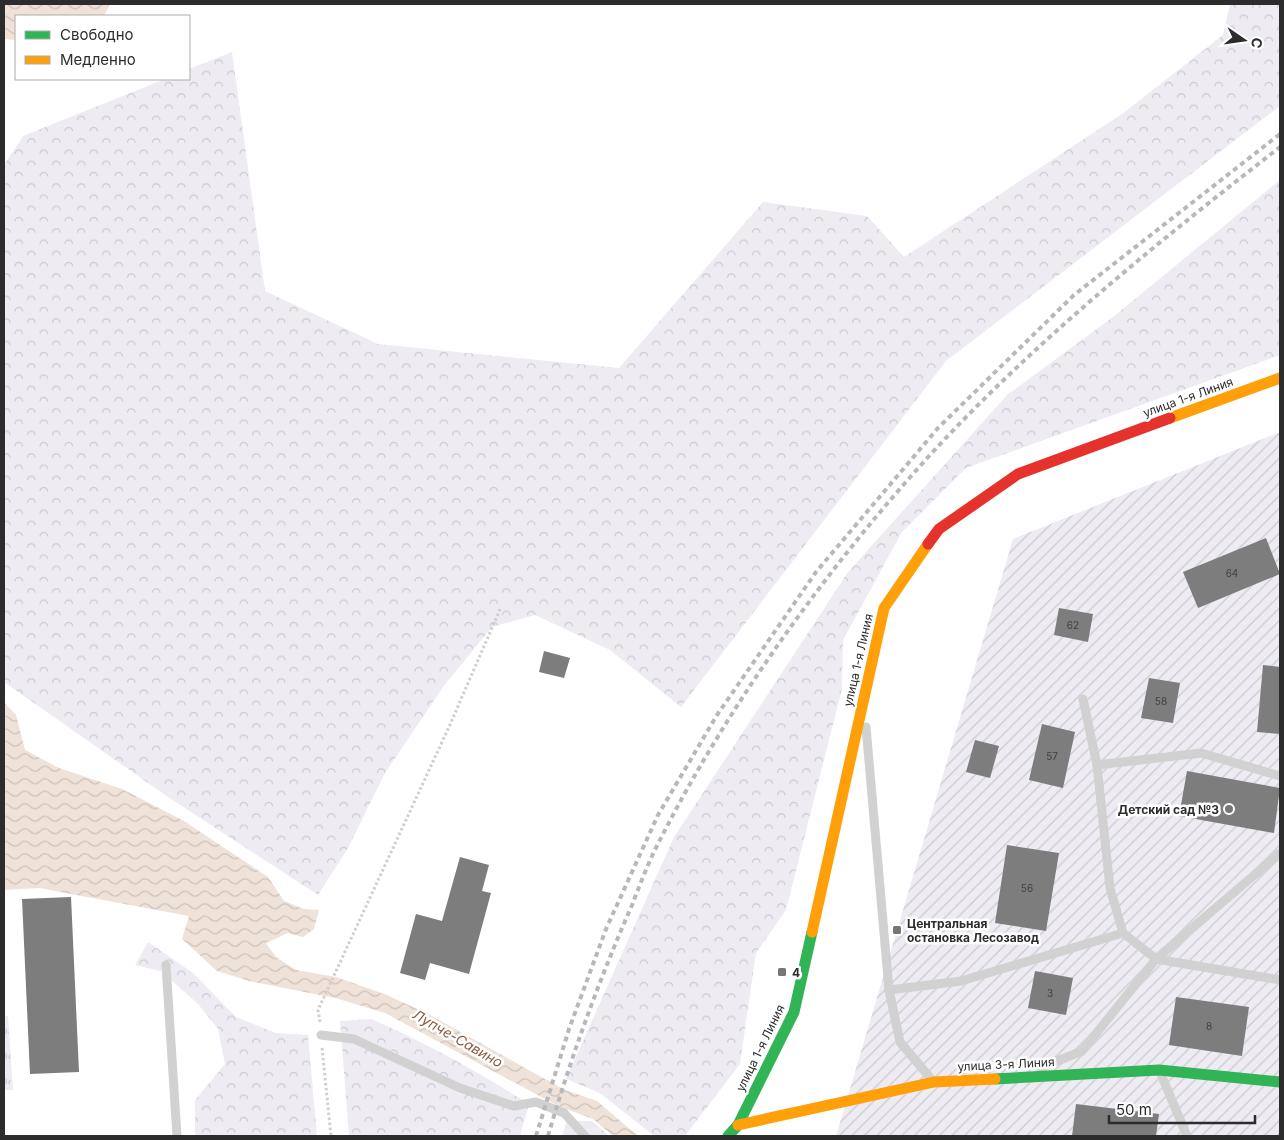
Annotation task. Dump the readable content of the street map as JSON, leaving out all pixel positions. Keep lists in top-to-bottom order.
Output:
{
  "streets": {
    "street": ["улица 1-я Линия", "улица 3-я Линия"]
  },
  "crossings": [
    ["улица 1-я Линия", "улица 3-я Линия"]
  ],
  "water": ["Лупче-Савино"],
  "places": {
    "other": ["Детский сад №3"],
    "transit": ["Центральная остановка Лесозавод", "4"]
  },
  "house_numbers": [
    "64",
    "62",
    "58",
    "57",
    "56",
    "3",
    "8"
  ],
  "legend": ["Свободно", "Медленно"],
  "scale_bar": "50 m",
  "north": "right"
}
